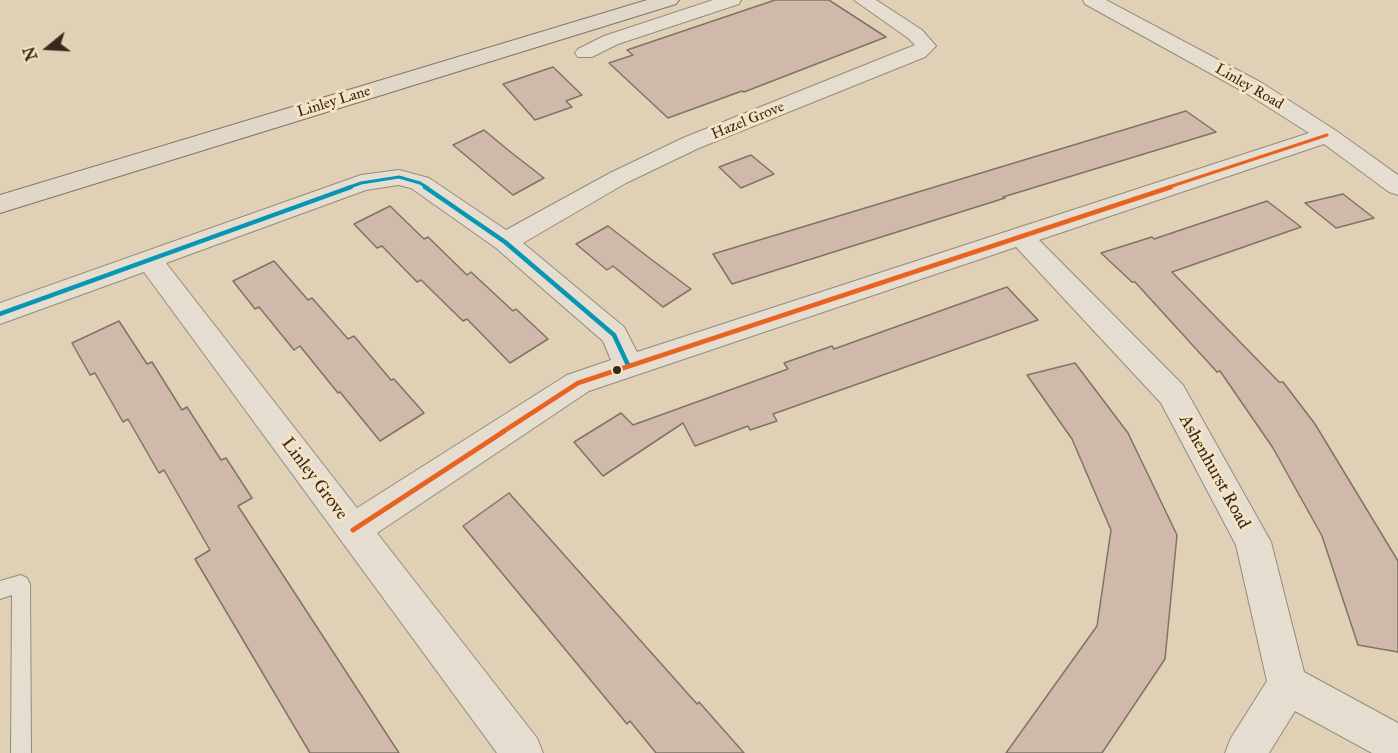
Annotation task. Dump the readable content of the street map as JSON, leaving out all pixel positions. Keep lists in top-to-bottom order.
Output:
{
  "streets": {
    "main road": ["Linley Lane"],
    "street": [
      "Linley Road",
      "Hazel Grove",
      "Ashenhurst Road",
      "Linley Grove"
    ]
  },
  "north": "left"
}
